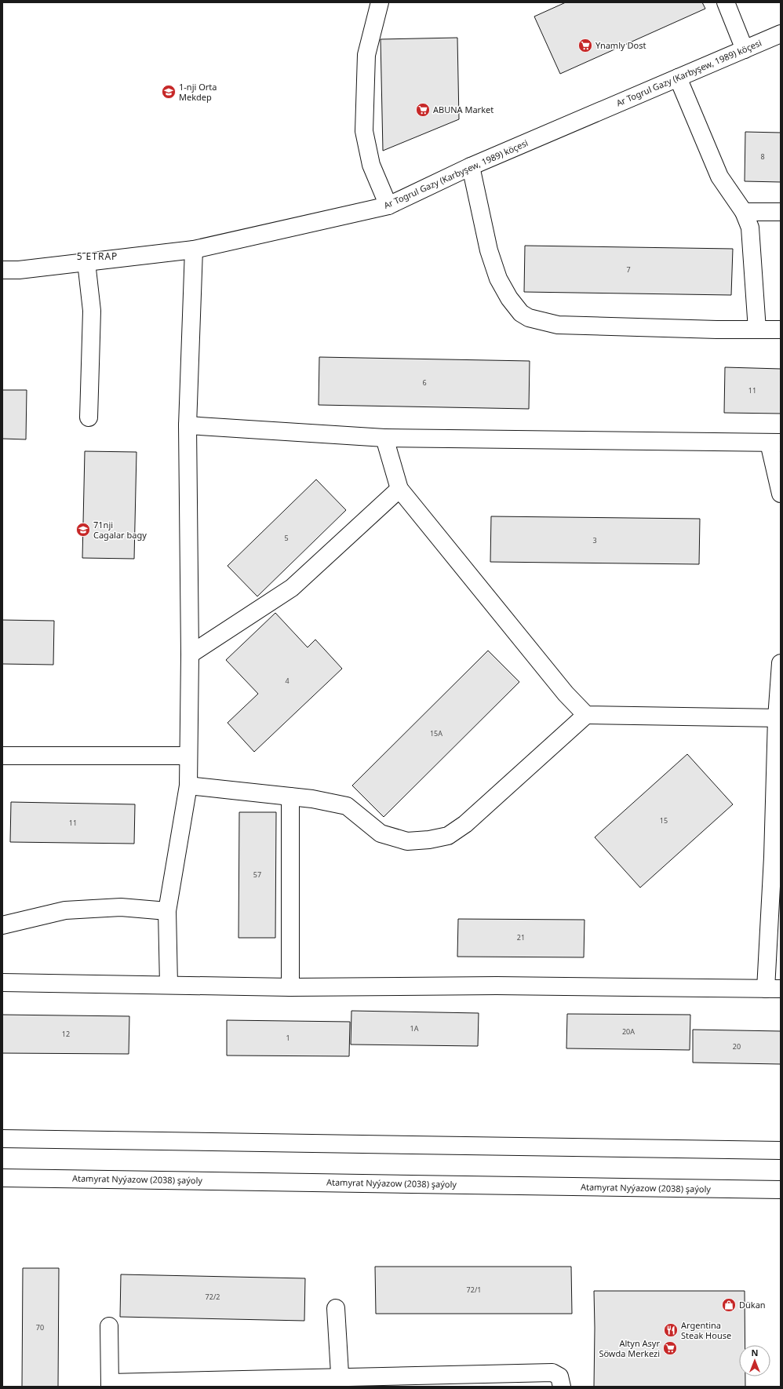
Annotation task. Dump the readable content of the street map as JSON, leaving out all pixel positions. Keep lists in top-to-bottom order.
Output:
{
  "streets": {
    "street": ["Ar Togrul Gazy (Karbyşew, 1989) köçesi", "Atamyrat Nyýazow (2038) şaýoly"]
  },
  "districts": ["5 ETRAP"],
  "places": {
    "supermarket": ["Ynamly Dost", "ABUNA Market", "Altyn Asyr Söwda Merkezi"],
    "school or university": ["1-nji Orta Mekdep", "71nji Cagalar bagy"],
    "shop": ["Dükan"],
    "restaurant": ["Argentina Steak House"]
  },
  "house_numbers": [
    "8",
    "7",
    "6",
    "11",
    "5",
    "3",
    "4",
    "15A",
    "15",
    "11",
    "57",
    "21",
    "1A",
    "20A",
    "12",
    "1",
    "20",
    "72/1",
    "72/2",
    "70"
  ],
  "north": "top"
}
